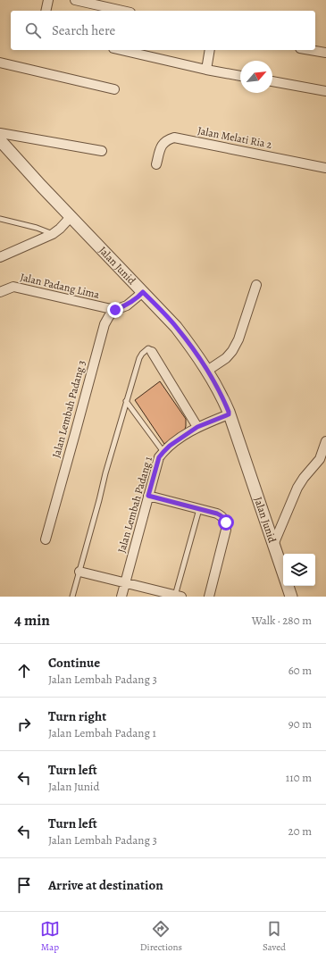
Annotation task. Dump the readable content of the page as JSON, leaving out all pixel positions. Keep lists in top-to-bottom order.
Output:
{
  "streets": {
    "street": [
      "Jalan Melati Ria 2",
      "Jalan Junid",
      "Jalan Padang Lima",
      "Jalan Lembah Padang 3",
      "Jalan Lembah Padang 1"
    ]
  },
  "crossings": [
    ["Jalan Junid", "Jalan Lembah Padang 3"],
    ["Jalan Junid", "Jalan Lembah Padang 1"],
    ["Jalan Padang Lima", "Jalan Lembah Padang 3"]
  ],
  "north": "top right",
  "page": {
    "search": "Search here",
    "heading": ["4 min", "Walk · 280 m"],
    "list": [
      ["Continue", "Jalan Lembah Padang 3", "60 m"],
      ["Turn right", "Jalan Lembah Padang 1", "90 m"],
      ["Turn left", "Jalan Junid", "110 m"],
      ["Turn left", "Jalan Lembah Padang 3", "20 m"],
      "Arrive at destination"
    ],
    "nav": ["Map", "Directions", "Saved"]
  }
}
